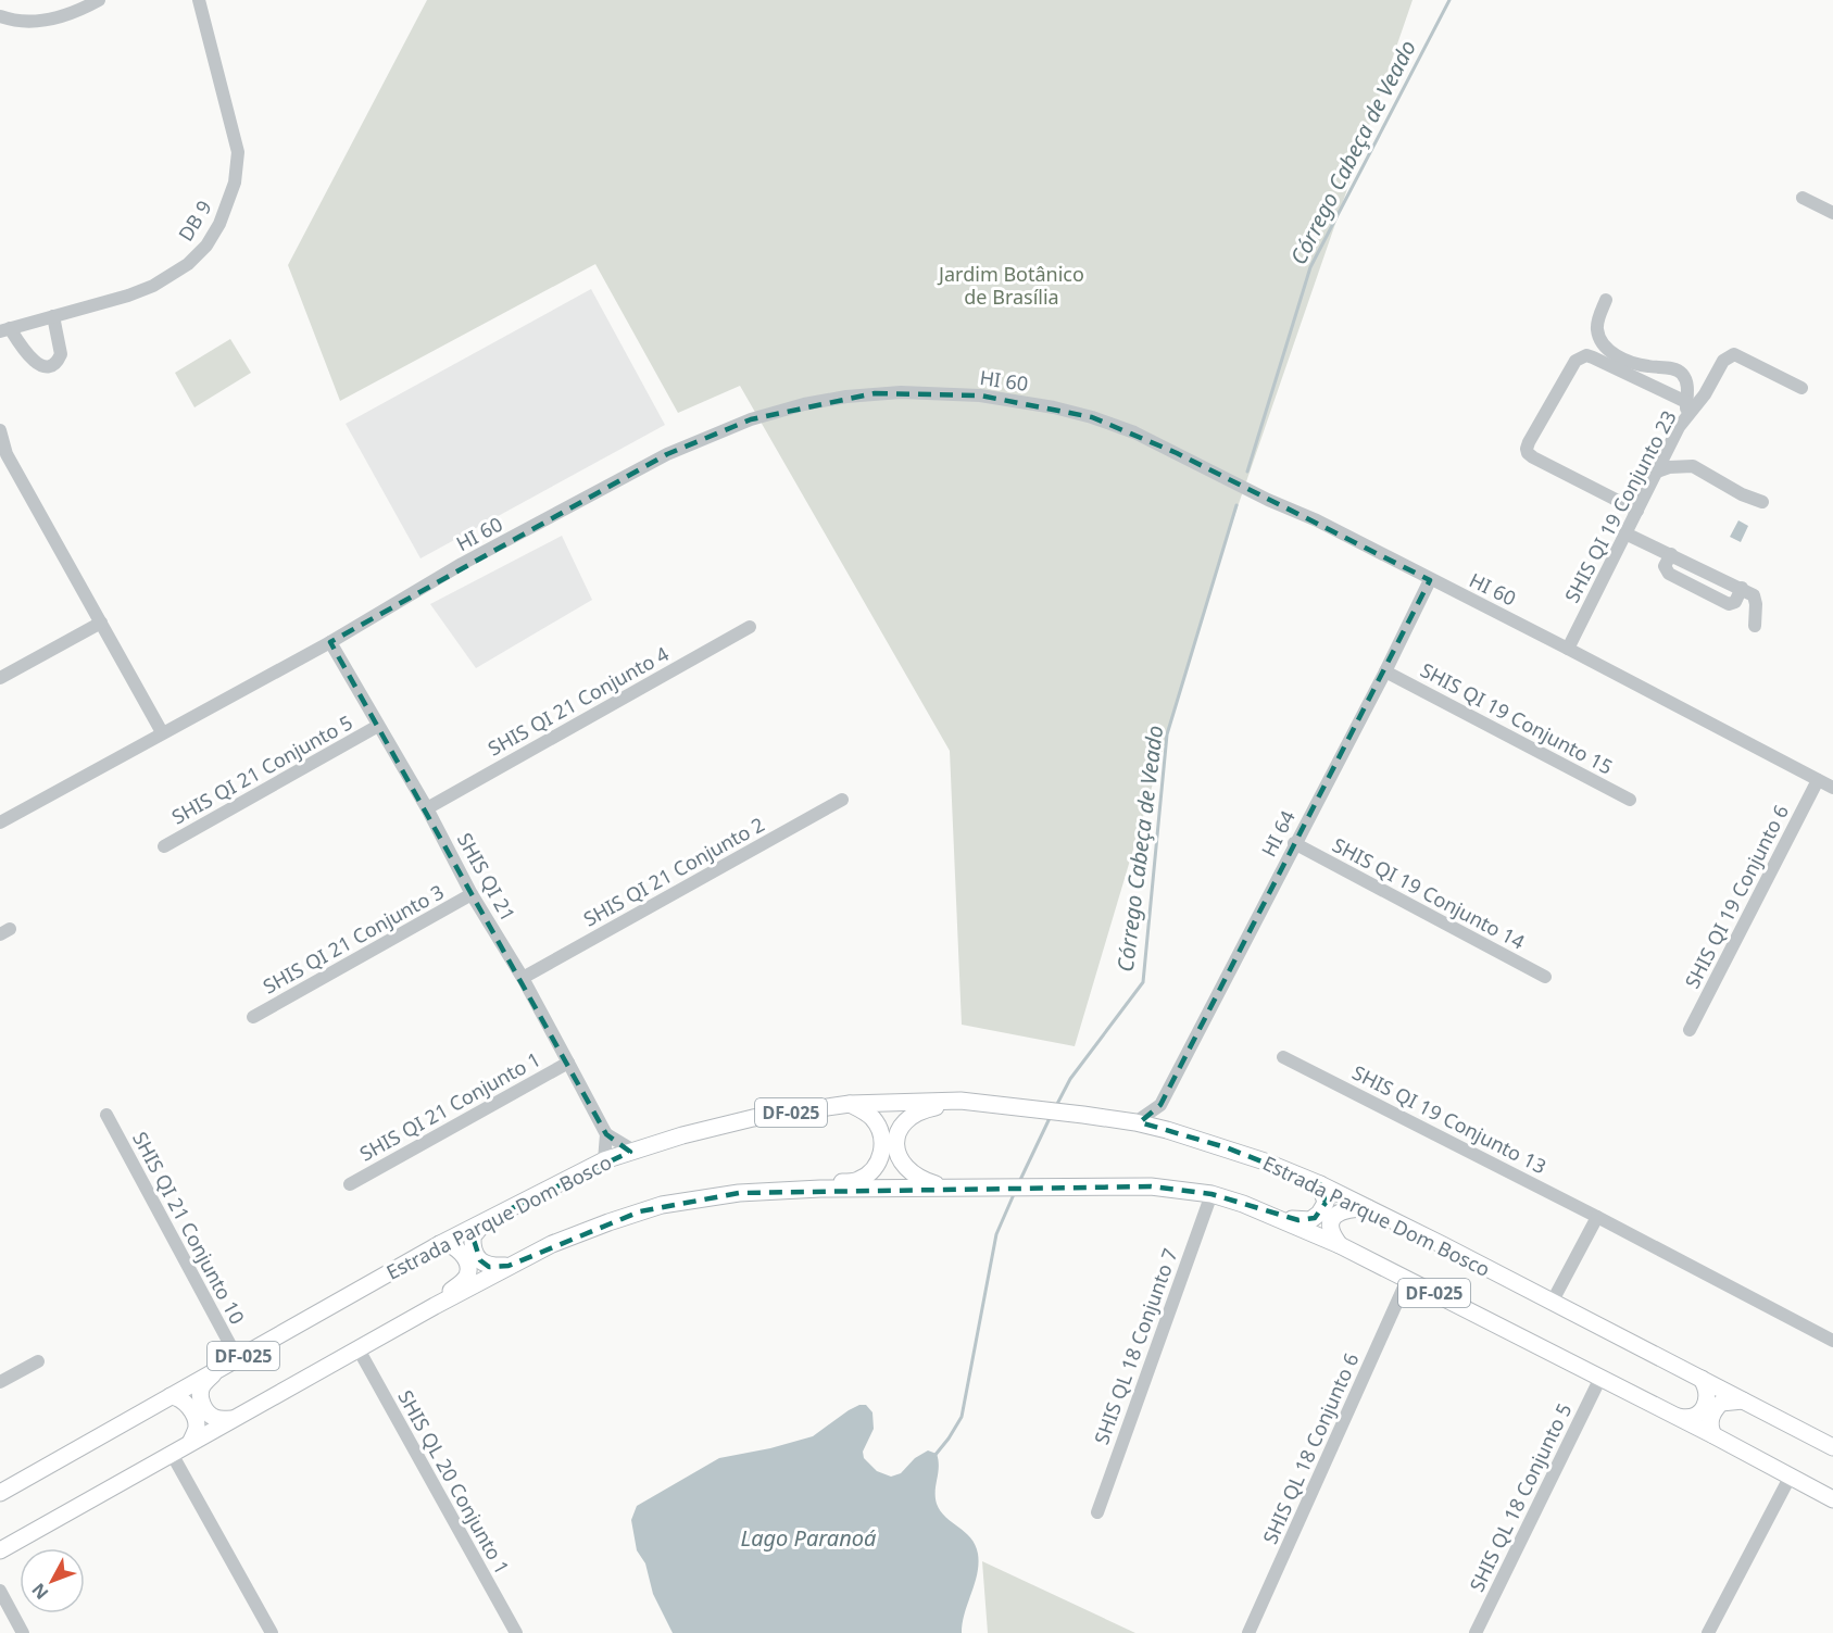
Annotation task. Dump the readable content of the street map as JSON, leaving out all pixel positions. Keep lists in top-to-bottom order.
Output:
{
  "streets": {
    "main road": ["DF-025", "Estrada Parque Dom Bosco"],
    "street": [
      "DB 9",
      "HI 60",
      "SHIS QI 19 Conjunto 23",
      "SHIS QI 21 Conjunto 4",
      "SHIS QI 19 Conjunto 15",
      "SHIS QI 21 Conjunto 5",
      "HI 64",
      "SHIS QI 21 Conjunto 2",
      "SHIS QI 21",
      "SHIS QI 19 Conjunto 14",
      "SHIS QI 19 Conjunto 6",
      "SHIS QI 21 Conjunto 3",
      "SHIS QI 21 Conjunto 1",
      "SHIS QI 19 Conjunto 13",
      "SHIS QI 21 Conjunto 10",
      "SHIS QL 18 Conjunto 7",
      "SHIS QL 18 Conjunto 6",
      "SHIS QL 20 Conjunto 1",
      "SHIS QL 18 Conjunto 5"
    ]
  },
  "crossings": [
    ["HI 60", "SHIS QI 19 Conjunto 23"],
    ["HI 60", "HI 64"],
    ["HI 60", "SHIS QI 21"],
    ["HI 60", "SHIS QI 19 Conjunto 6"],
    ["SHIS QI 21 Conjunto 4", "SHIS QI 21"],
    ["SHIS QI 19 Conjunto 15", "HI 64"],
    ["SHIS QI 21 Conjunto 5", "SHIS QI 21"],
    ["HI 64", "SHIS QI 19 Conjunto 14"],
    ["HI 64", "Estrada Parque Dom Bosco"],
    ["SHIS QI 21 Conjunto 2", "SHIS QI 21"],
    ["SHIS QI 21", "SHIS QI 21 Conjunto 3"],
    ["SHIS QI 21", "SHIS QI 21 Conjunto 1"],
    ["DF-025", "SHIS QL 18 Conjunto 7"],
    ["DF-025", "SHIS QL 18 Conjunto 6"],
    ["DF-025", "SHIS QL 20 Conjunto 1"],
    ["DF-025", "SHIS QL 18 Conjunto 5"],
    ["Estrada Parque Dom Bosco", "SHIS QI 21 Conjunto 10"]
  ],
  "water": ["Córrego Cabeça de Veado", "Lago Paranoá"],
  "parks": ["Jardim Botânico de Brasília"],
  "north": "bottom left"
}
